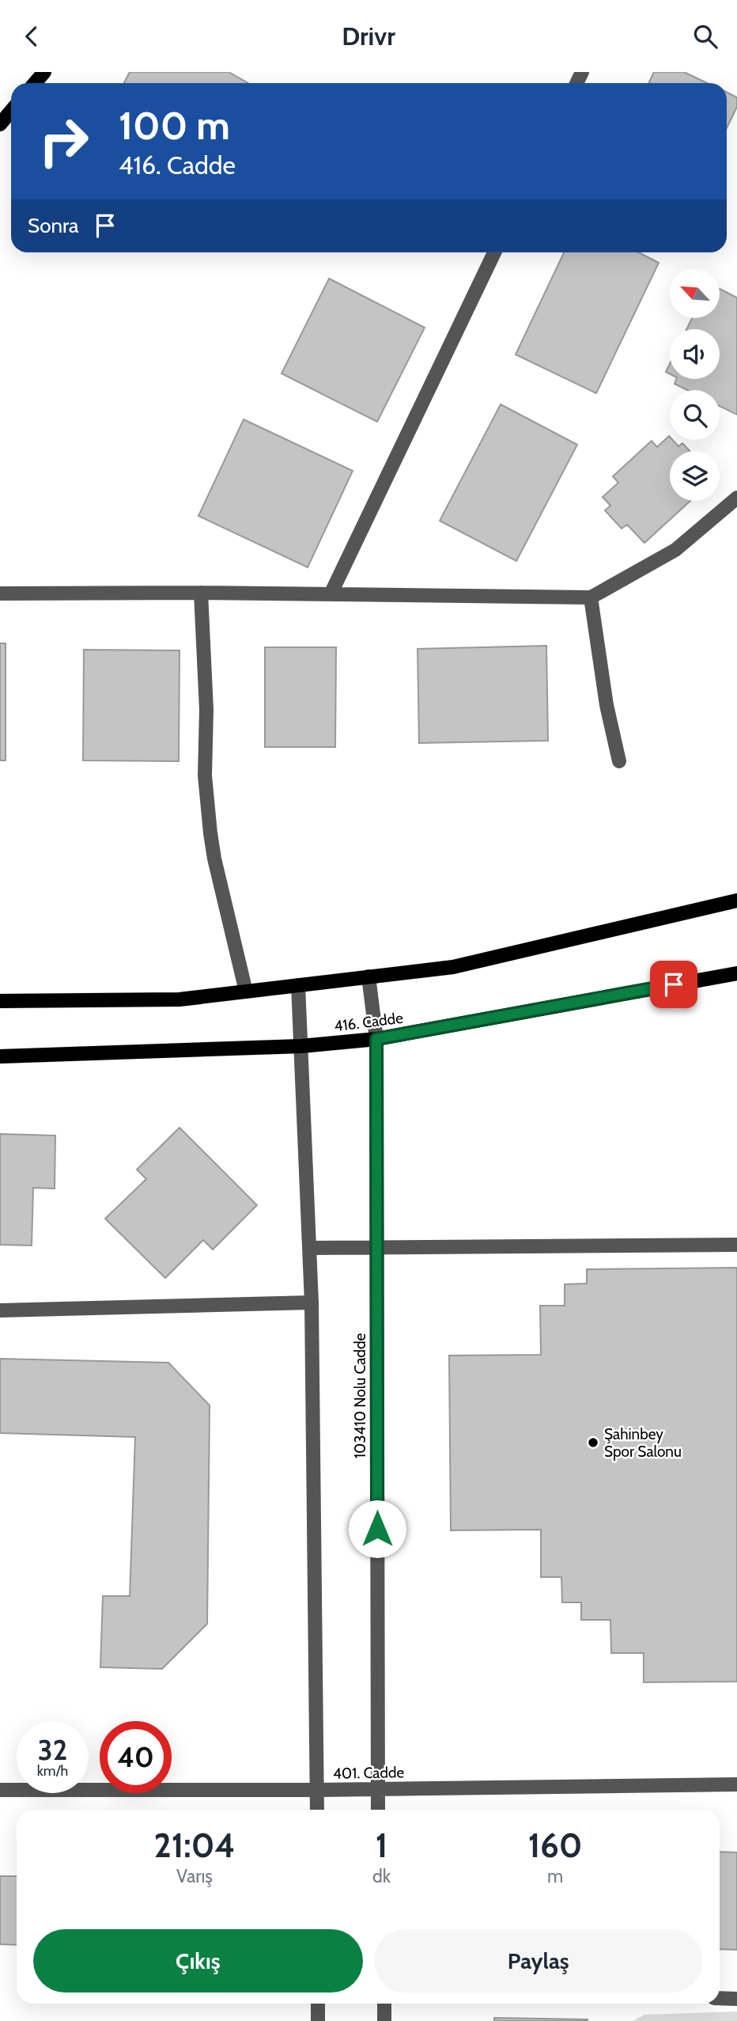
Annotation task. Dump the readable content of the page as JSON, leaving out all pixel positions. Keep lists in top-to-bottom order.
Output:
{
  "streets": {
    "main road": ["416. Cadde"],
    "street": ["103410 Nolu Cadde", "401. Cadde"]
  },
  "crossings": [
    ["416. Cadde", "103410 Nolu Cadde"],
    ["103410 Nolu Cadde", "401. Cadde"]
  ],
  "places": ["Şahinbey Spor Salonu"],
  "north": "top left",
  "page": {
    "header": "Drivr",
    "turn": ["100 m", "416. Cadde"],
    "then": "Sonra",
    "speed": "32 km/h",
    "limit": "40",
    "eta": [
      "21:04",
      "Varış",
      "1",
      "dk",
      "160",
      "m"
    ],
    "buttons": ["Çıkış", "Paylaş"]
  }
}
